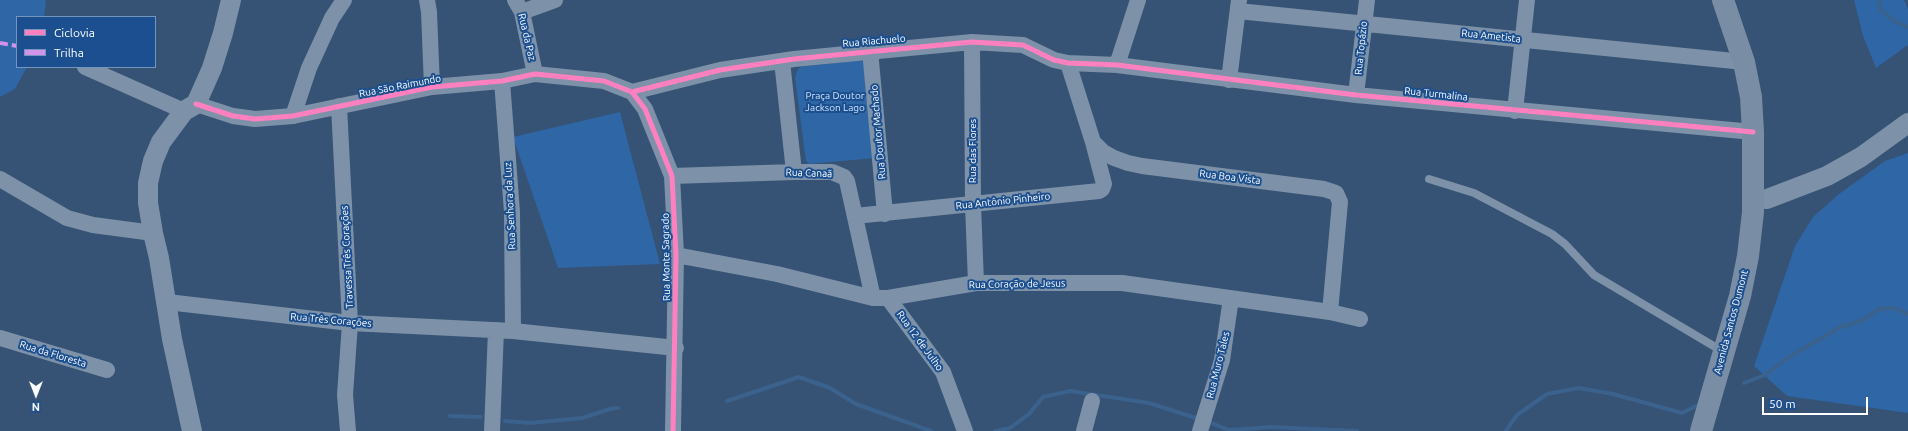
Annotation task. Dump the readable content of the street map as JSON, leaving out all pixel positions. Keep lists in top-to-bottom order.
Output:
{
  "streets": {
    "main road": ["Avenida Santos Dumont"],
    "street": [
      "Rua Ametista",
      "Rua da Paz",
      "Rua Riachuelo",
      "Rua Topázio",
      "Rua São Raimundo",
      "Rua Turmalina",
      "Rua Doutor Machado",
      "Rua das Flores",
      "Rua Canaã",
      "Rua Boa Vista",
      "Rua Antônio Pinheiro",
      "Rua Senhora da Luz",
      "Travessa Três Corações",
      "Rua Monte Sagrado",
      "Rua Coração de Jesus",
      "Rua Três Corações",
      "Rua 12 de Julho",
      "Rua da Floresta",
      "Rua Muro Tales"
    ]
  },
  "crossings": [
    ["Rua Ametista", "Rua Topázio"],
    ["Rua Ametista", "Avenida Santos Dumont"],
    ["Rua da Paz", "Rua São Raimundo"],
    ["Rua Riachuelo", "Rua São Raimundo"],
    ["Rua Riachuelo", "Rua Turmalina"],
    ["Rua Riachuelo", "Rua Doutor Machado"],
    ["Rua Riachuelo", "Rua das Flores"],
    ["Rua Riachuelo", "Rua Monte Sagrado"],
    ["Rua Topázio", "Rua Turmalina"],
    ["Rua São Raimundo", "Rua Senhora da Luz"],
    ["Rua São Raimundo", "Travessa Três Corações"],
    ["Rua São Raimundo", "Rua Monte Sagrado"],
    ["Rua Turmalina", "Avenida Santos Dumont"],
    ["Rua Doutor Machado", "Rua Antônio Pinheiro"],
    ["Rua das Flores", "Rua Antônio Pinheiro"],
    ["Rua das Flores", "Rua Coração de Jesus"],
    ["Rua Canaã", "Rua Antônio Pinheiro"],
    ["Rua Canaã", "Rua Monte Sagrado"],
    ["Rua Canaã", "Rua Coração de Jesus"],
    ["Rua Canaã", "Rua 12 de Julho"],
    ["Rua Boa Vista", "Rua Antônio Pinheiro"],
    ["Rua Boa Vista", "Rua Coração de Jesus"],
    ["Rua Senhora da Luz", "Rua Três Corações"],
    ["Travessa Três Corações", "Rua Três Corações"],
    ["Rua Monte Sagrado", "Rua Coração de Jesus"],
    ["Rua Monte Sagrado", "Rua Três Corações"],
    ["Rua Coração de Jesus", "Rua 12 de Julho"],
    ["Rua Coração de Jesus", "Rua Muro Tales"]
  ],
  "parks": ["Praça Doutor Jackson Lago"],
  "legend": ["Ciclovia", "Trilha"],
  "scale_bar": "50 m",
  "north": "bottom"
}
